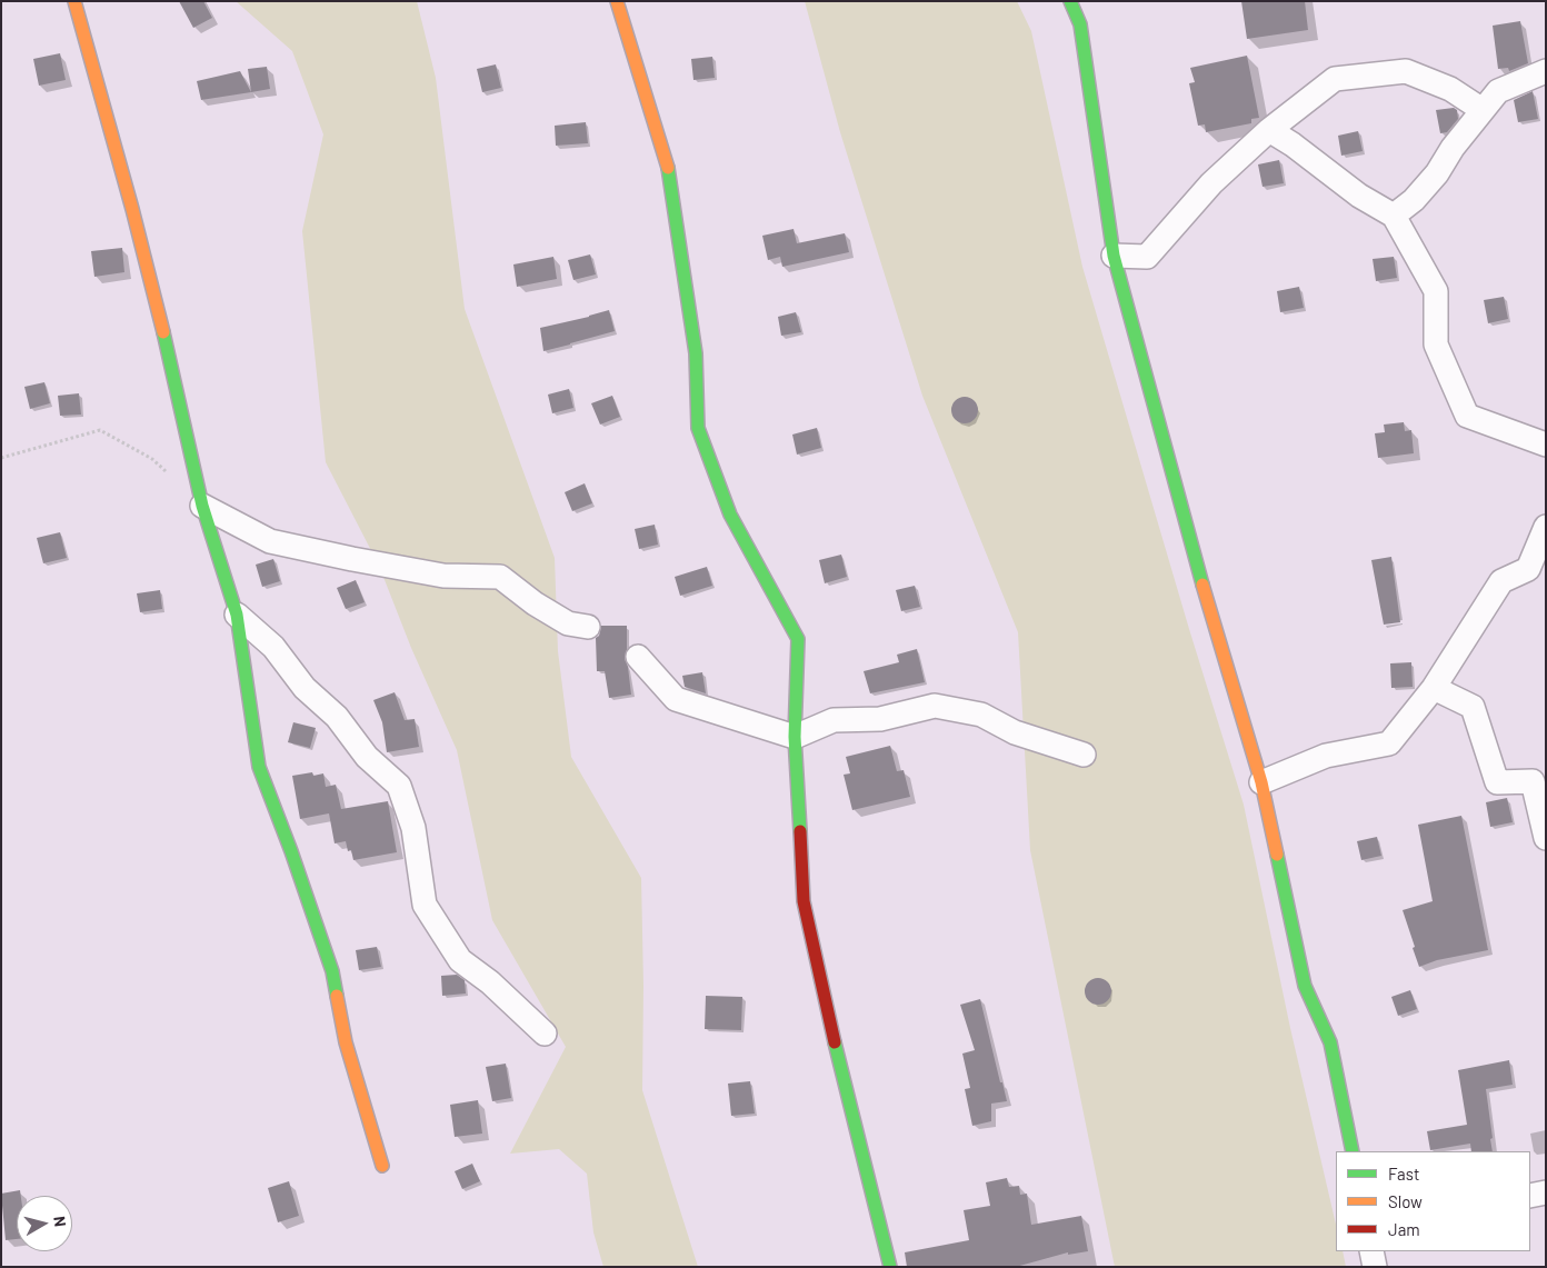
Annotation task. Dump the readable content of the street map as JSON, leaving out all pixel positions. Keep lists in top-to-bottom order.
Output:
{
  "legend": ["Fast", "Slow", "Jam"],
  "north": "right"
}
